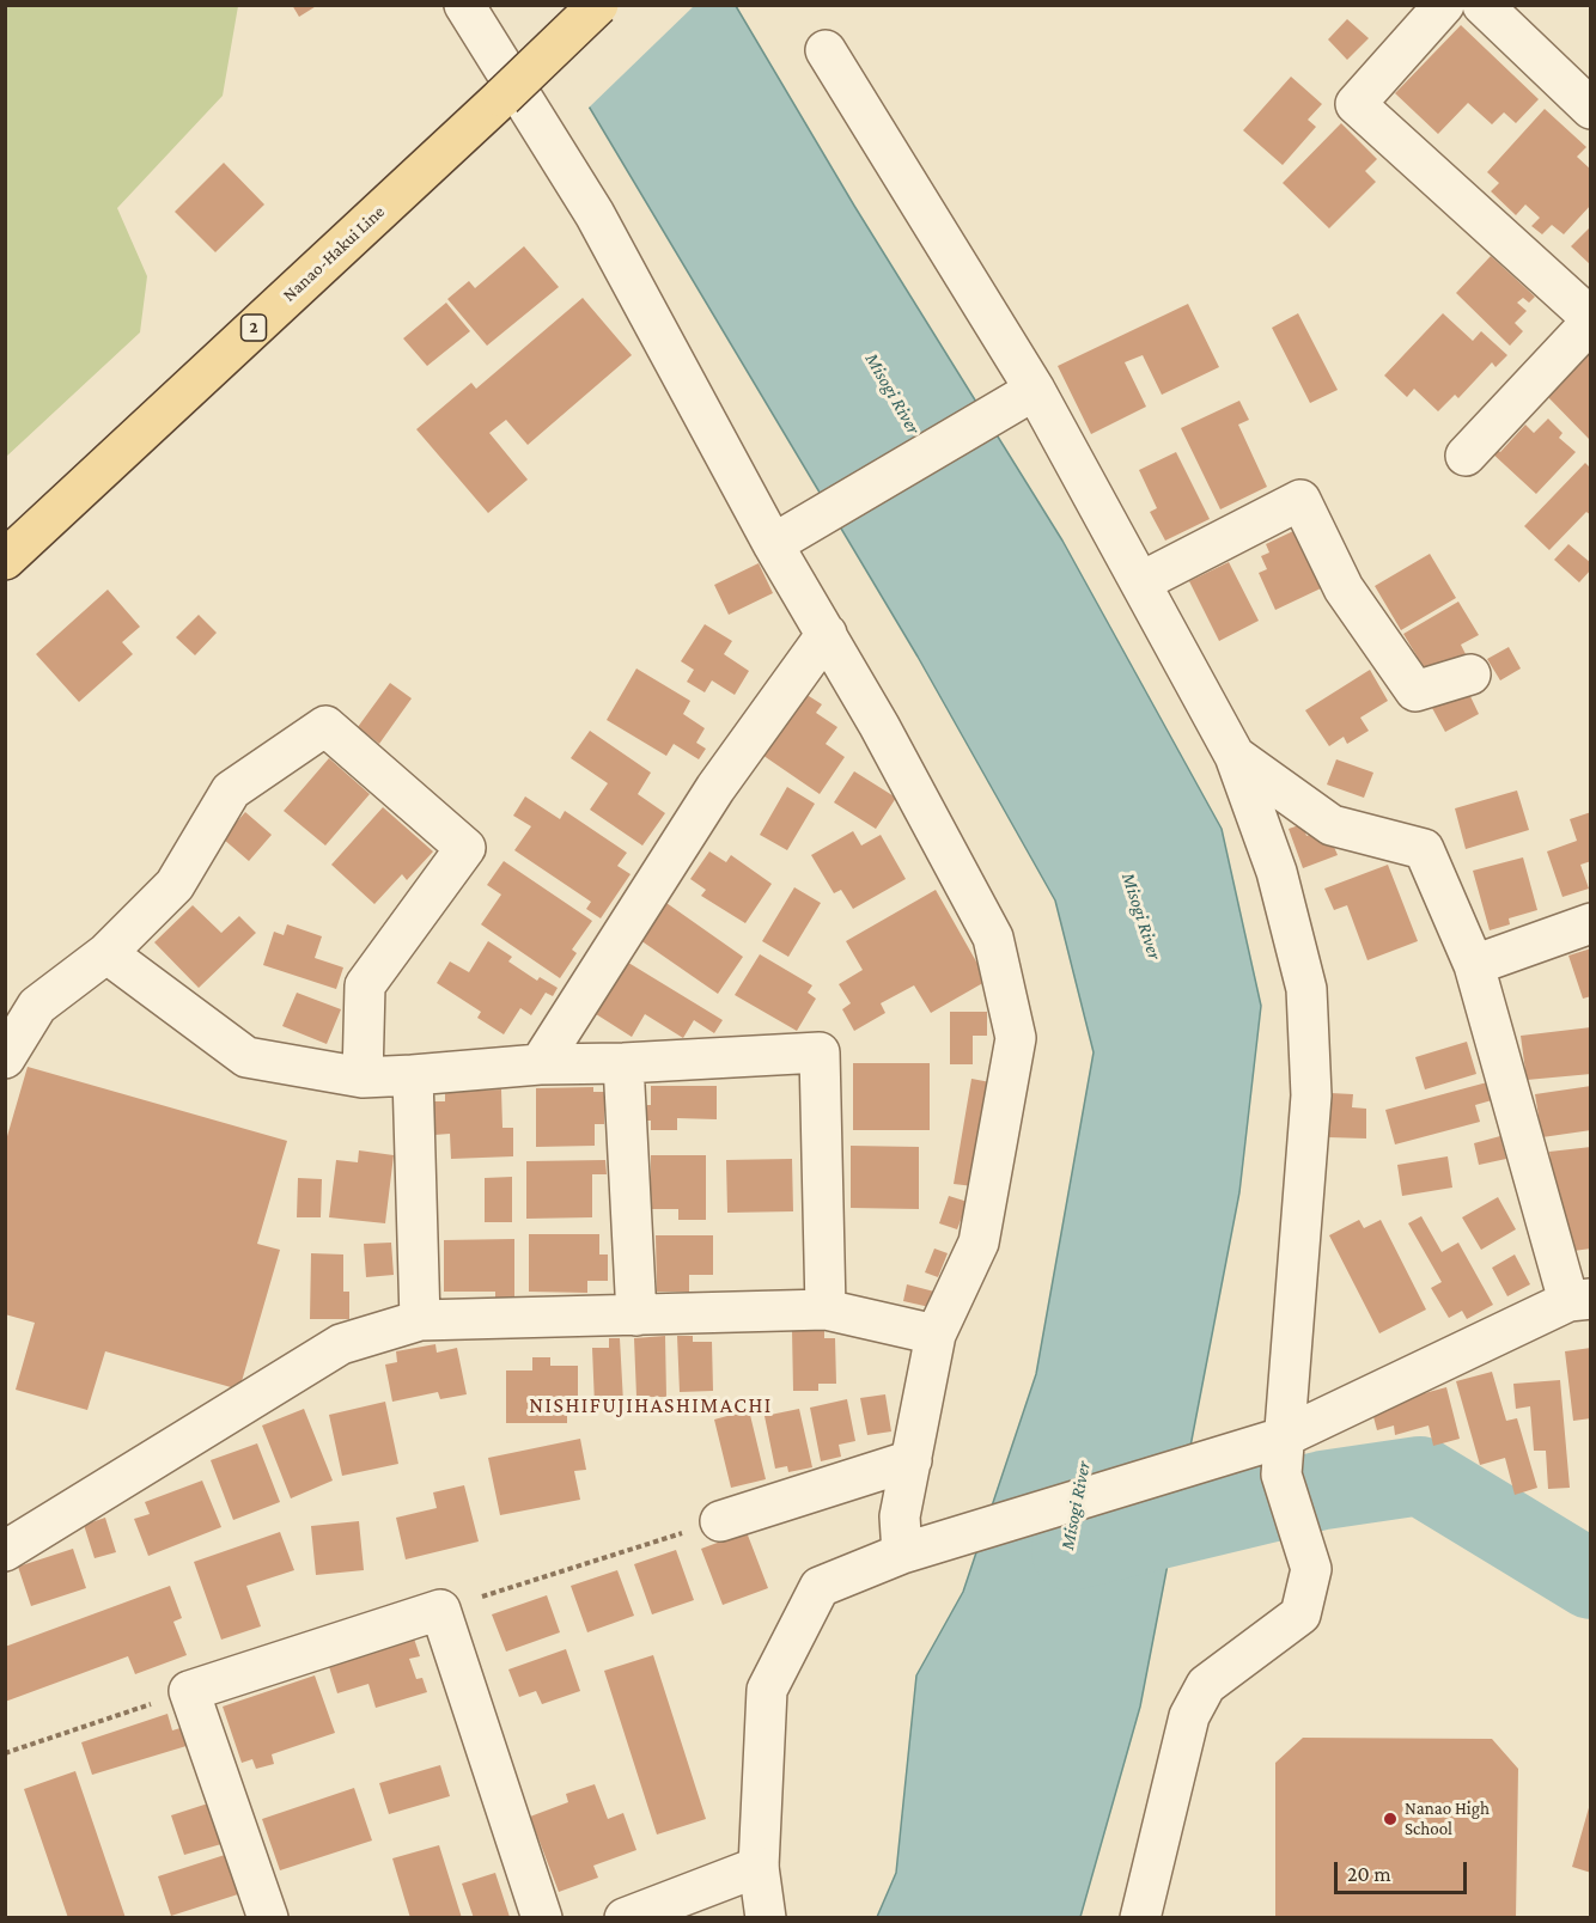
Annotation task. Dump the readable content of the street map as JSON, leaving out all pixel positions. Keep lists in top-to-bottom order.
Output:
{
  "streets": {
    "main road": ["Nanao-Hakui Line", "2"]
  },
  "districts": ["NISHIFUJIHASHIMACHI"],
  "water": ["Misogi River"],
  "places": ["Nanao High School"],
  "scale_bar": "20 m"
}
